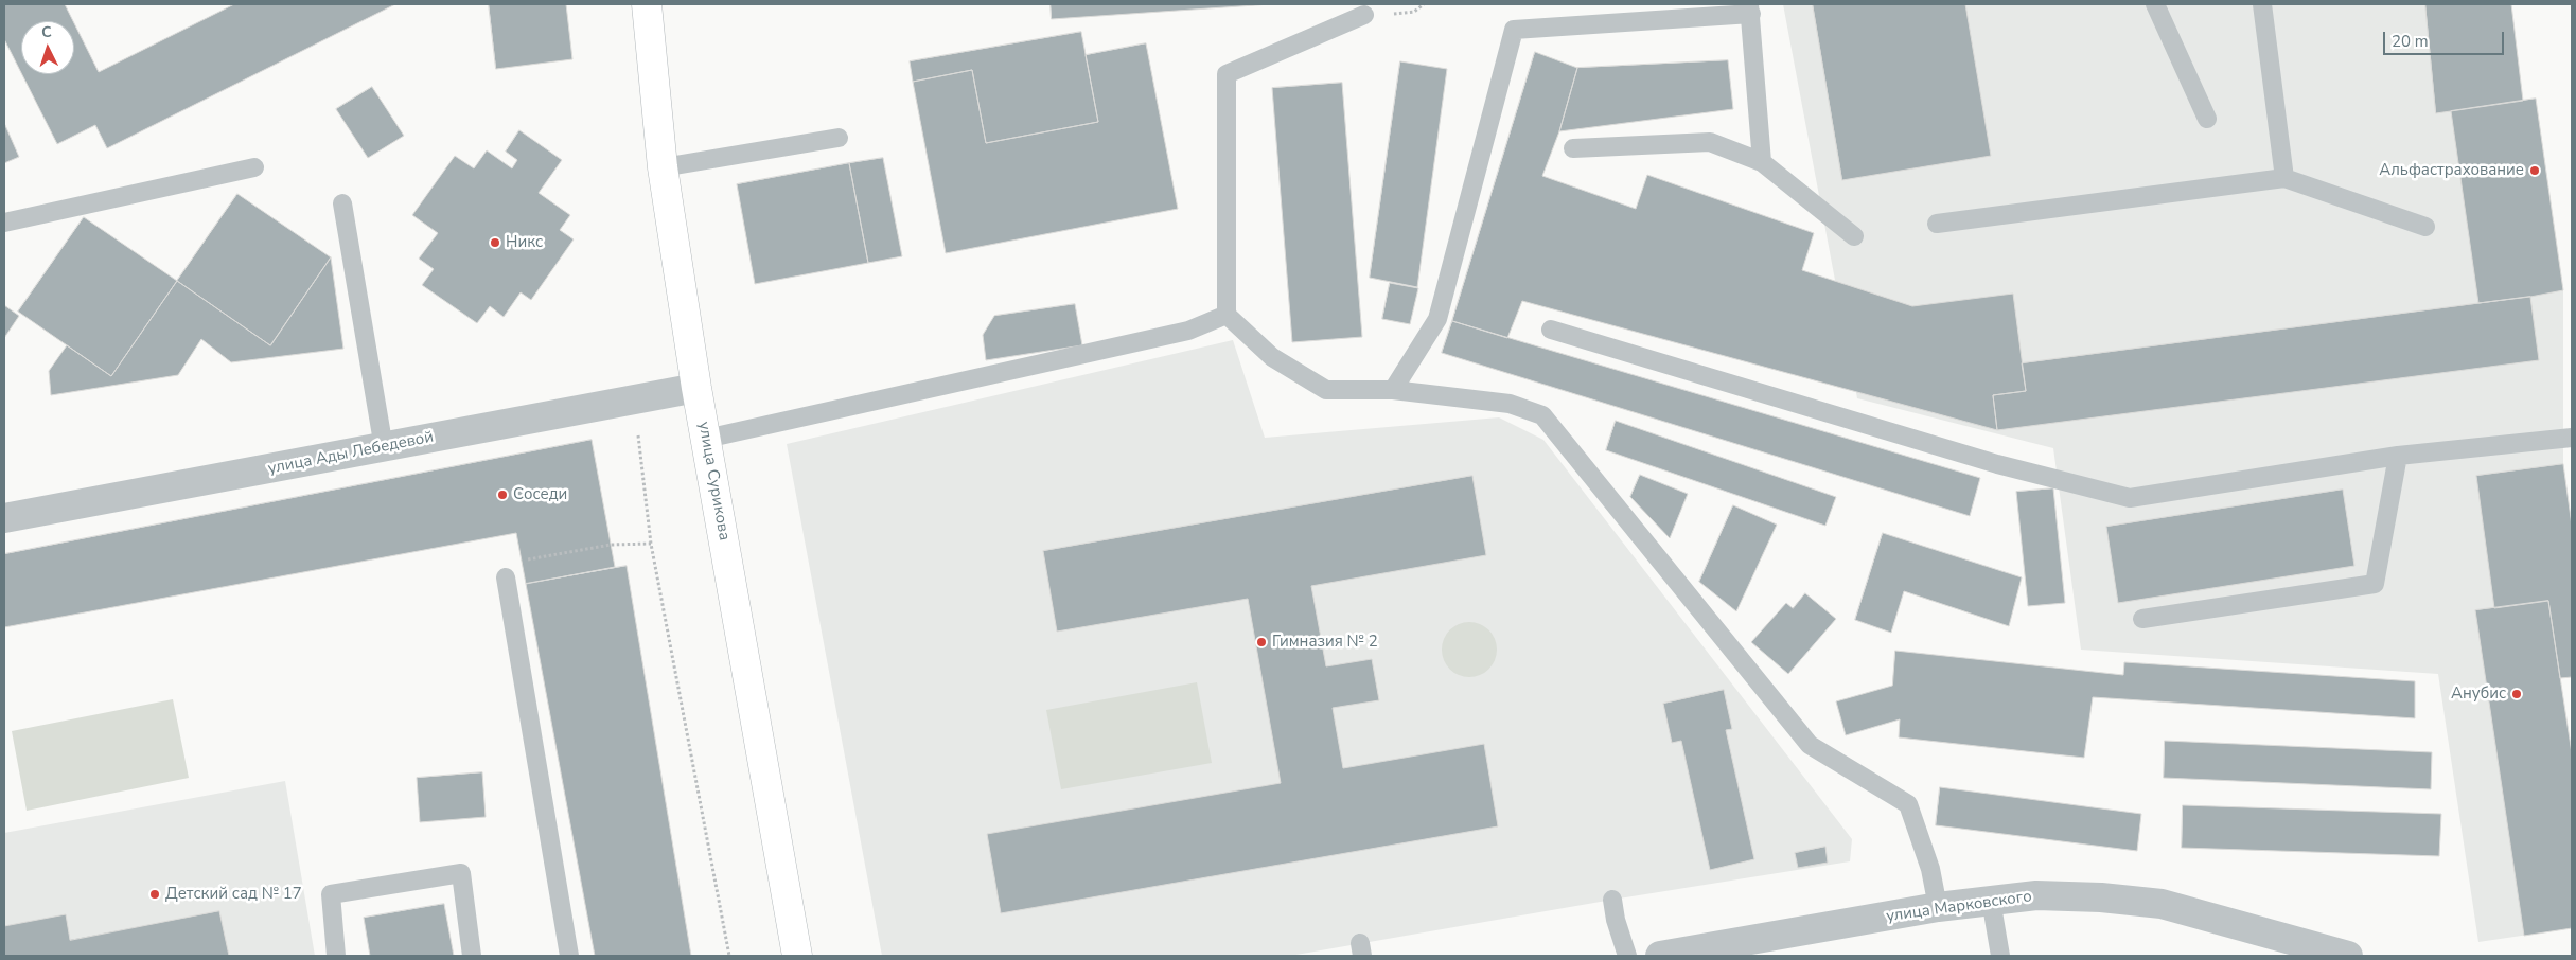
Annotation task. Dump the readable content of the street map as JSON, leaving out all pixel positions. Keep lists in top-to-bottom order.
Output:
{
  "streets": {
    "main road": ["улица Сурикова"],
    "street": ["улица Ады Лебедевой", "улица Марковского"]
  },
  "crossings": [
    ["улица Ады Лебедевой", "улица Сурикова"]
  ],
  "places": [
    "Альфастрахование",
    "Никс",
    "Соседи",
    "Гимназия № 2",
    "Анубис",
    "Детский сад № 17"
  ],
  "scale_bar": "20 m",
  "north": "top"
}
